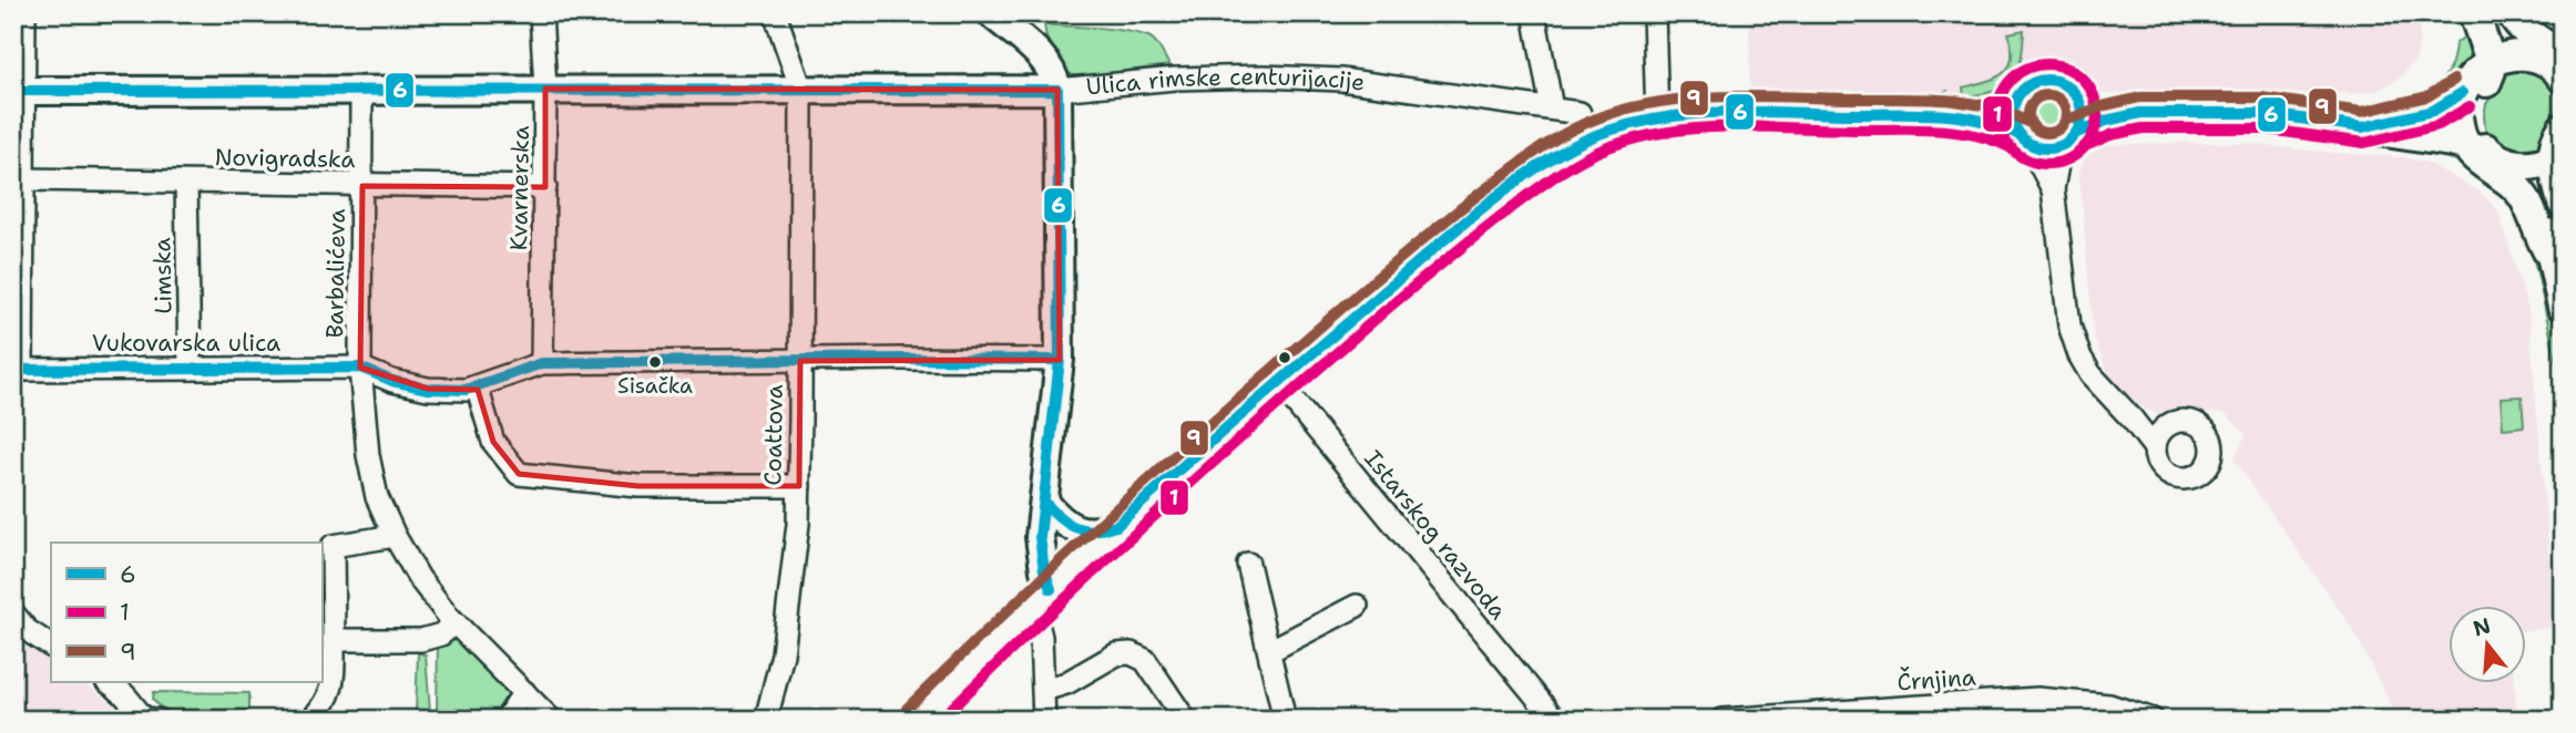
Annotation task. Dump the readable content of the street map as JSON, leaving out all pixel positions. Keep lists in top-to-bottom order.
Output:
{
  "streets": {
    "street": [
      "Ulica rimske centurijacije",
      "Novigradska",
      "Kvarnerska",
      "Barbalićeva",
      "Limska",
      "Vukovarska ulica",
      "Coattova",
      "Istarskog razvoda",
      "Črnjina"
    ]
  },
  "crossings": [
    ["Ulica rimske centurijacije", "Kvarnerska"],
    ["Ulica rimske centurijacije", "Barbalićeva"],
    ["Ulica rimske centurijacije", "Coattova"],
    ["Novigradska", "Kvarnerska"],
    ["Novigradska", "Barbalićeva"],
    ["Novigradska", "Limska"],
    ["Barbalićeva", "Vukovarska ulica"],
    ["Limska", "Vukovarska ulica"]
  ],
  "places": ["Sisačka"],
  "lines": ["transit line 1", "transit line 6", "transit line 9"],
  "legend": ["6", "1", "9"],
  "north": "top"
}
